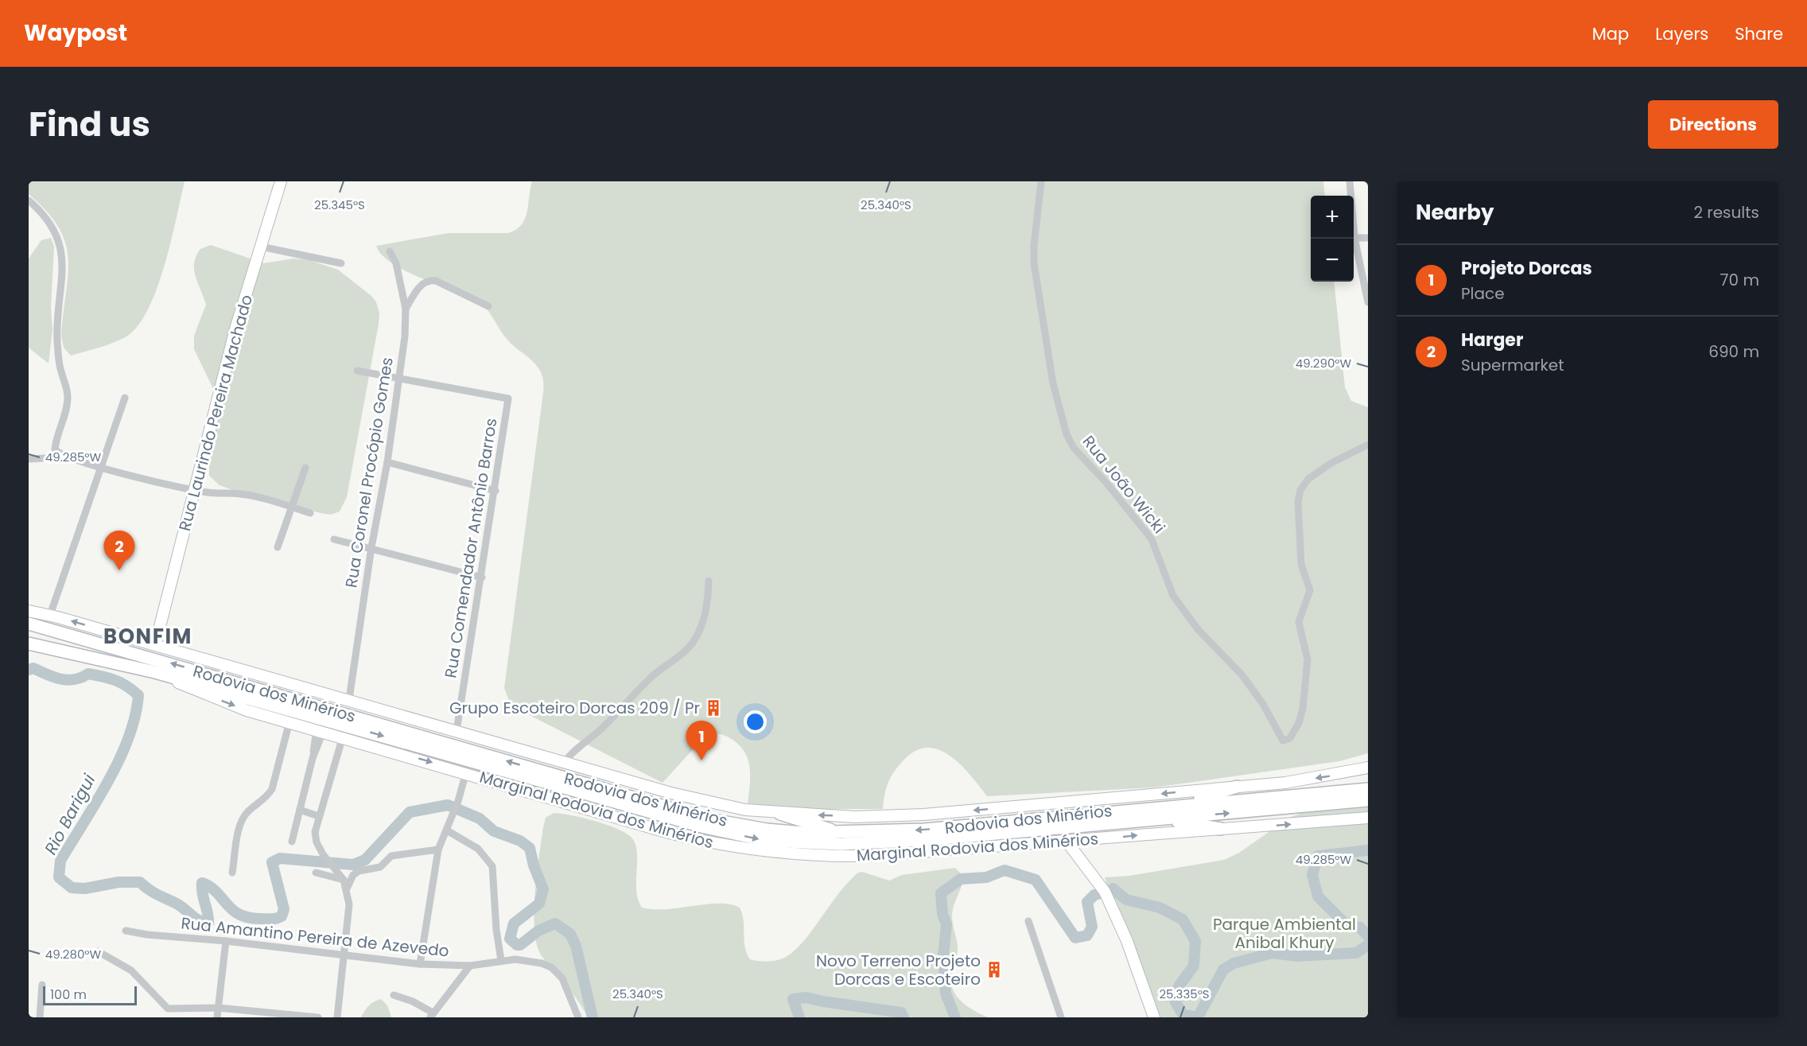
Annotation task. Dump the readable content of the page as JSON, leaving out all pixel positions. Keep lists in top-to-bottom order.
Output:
{
  "streets": {
    "main road": ["Rua Laurindo Pereira Machado", "Rodovia dos Minérios", "Marginal Rodovia dos Minérios"],
    "street": [
      "Rua Coronel Procópio Gomes",
      "Rua João Wicki",
      "Rua Comendador Antônio Barros",
      "Rua Amantino Pereira de Azevedo"
    ]
  },
  "crossings": [
    ["Rua Coronel Procópio Gomes", "Rua Comendador Antônio Barros"],
    ["Rodovia dos Minérios", "Marginal Rodovia dos Minérios"]
  ],
  "districts": ["BONFIM"],
  "water": ["Rio Barigui"],
  "parks": ["Parque Ambiental Anibal Khury"],
  "places": {
    "building": ["Grupo Escoteiro Dorcas 209 / Pr", "Novo Terreno Projeto Dorcas e Escoteiro"]
  },
  "scale_bar": "100 m",
  "page": {
    "header": "Waypost",
    "nav": ["Map", "Layers", "Share"],
    "title": "Find us",
    "buttons": "Directions",
    "heading": ["Nearby", "2 results"],
    "map_buttons": ["+", "−"],
    "list": [
      {
        "mark": "1",
        "name": "Projeto Dorcas",
        "note": "Place",
        "value": "70 m"
      },
      {
        "mark": "2",
        "name": "Harger",
        "note": "Supermarket",
        "value": "690 m"
      }
    ],
    "pins": ["2", "1"],
    "scale": "100 m"
  },
  "coordinates": [
    "25.345°S",
    "25.340°S",
    "49.290°W",
    "49.285°W",
    "49.280°W",
    "25.335°S"
  ]
}
